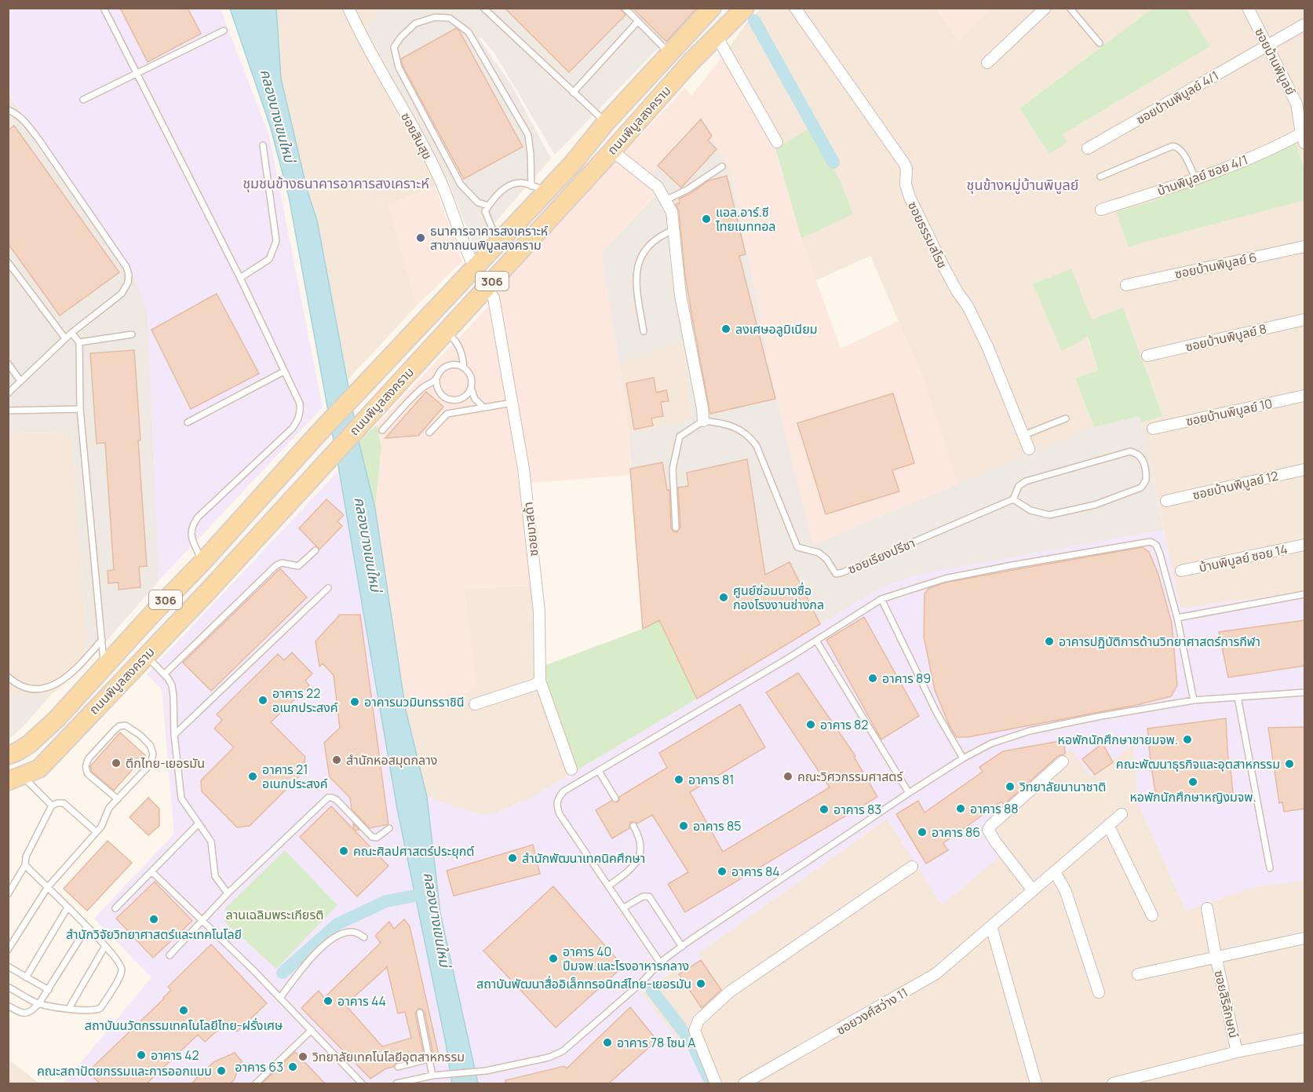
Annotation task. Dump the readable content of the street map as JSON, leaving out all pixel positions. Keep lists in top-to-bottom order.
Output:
{
  "streets": {
    "main road": ["ถนนพิบูลสงคราม", "306"],
    "street": [
      "ซอยบ้านพิบูลย์",
      "ซอยบ้านพิบูลย์ 4/1",
      "ซอยสินสุข",
      "บ้านพิบูลย์ ซอย 4/1",
      "ซอยธรรมสโรช",
      "ซอยบ้านพิบูลย์ 6",
      "ซอยบ้านพิบูลย์ 8",
      "ซอยบ้านพิบูลย์ 10",
      "ซอยบ้านพิบูลย์ 12",
      "ซอยมาสด้า",
      "บ้านพิบูลย์ ซอย 14",
      "ซอยสิริลักษณ์",
      "ซอยวงศ์สว่าง 11"
    ],
    "lane": ["ซอยเรียงปรีชา"]
  },
  "crossings": [
    ["ซอยบ้านพิบูลย์", "ซอยบ้านพิบูลย์ 4/1"],
    ["ซอยบ้านพิบูลย์", "บ้านพิบูลย์ ซอย 4/1"],
    ["ถนนพิบูลสงคราม", "ซอยสินสุข"],
    ["ถนนพิบูลสงคราม", "ซอยมาสด้า"]
  ],
  "districts": ["ชุมชนข้างธนาคารอาคารสงเคราะห์", "ชุนข้างหมู่บ้านพิบูลย์"],
  "water": ["คลองบางเขนใหม่"],
  "parks": ["ลานเฉลิมพระเกียรติ"],
  "places": [
    "แอล.อาร์.ซี ไทยเมททอล",
    "ธนาคารอาคารสงเคราะห์ สาขาถนนพิบูลสงคราม",
    "ลงเศษอลูมิเนียม",
    "ศูนย์ซ่อมบางซื่อ กองโรงงานช่างกล",
    "อาคารปฏิบัติการด้านวิทยาศาสตร์การกีฬา",
    "อาคาร 89",
    "อาคาร 22 อเนกประสงค์",
    "อาคารนวมินทรราชินี",
    "อาคาร 82",
    "หอพักนักศึกษาชายมจพ.",
    "สำนักหอสมุดกลาง",
    "ตึกไทย-เยอรมัน",
    "คณะพัฒนาธุรกิจและอุตสาหกรรม",
    "อาคาร 21 อเนกประสงค์",
    "คณะวิศวกรรมศาสตร์",
    "อาคาร 81",
    "หอพักนักศึกษาหญิงมจพ.",
    "วิทยาลัยนานาชาติ",
    "อาคาร 88",
    "อาคาร 83",
    "อาคาร 85",
    "อาคาร 86",
    "คณะศิลปศาสตร์ประยุกต์",
    "สำนักพัฒนาเทคนิคศึกษา",
    "อาคาร 84",
    "สำนักวิจัยวิทยาศาสตร์และเทคโนโลยี",
    "อาคาร 40 ปีมจพ.และโรงอาหารกลาง",
    "สถาบันพัฒนาสื่ออิเล็กทรอนิกส์ไทย-เยอรมัน",
    "อาคาร 44",
    "สถาบันนวัตกรรมเทคโนโลยีไทย-ฝรั่งเศษ",
    "อาคาร 78 โซน A",
    "อาคาร 42",
    "วิทยาลัยเทคโนโลยีอุตสาหกรรม",
    "อาคาร 63",
    "คณะสถาปัตยกรรมและการออกแบบ"
  ]
}
